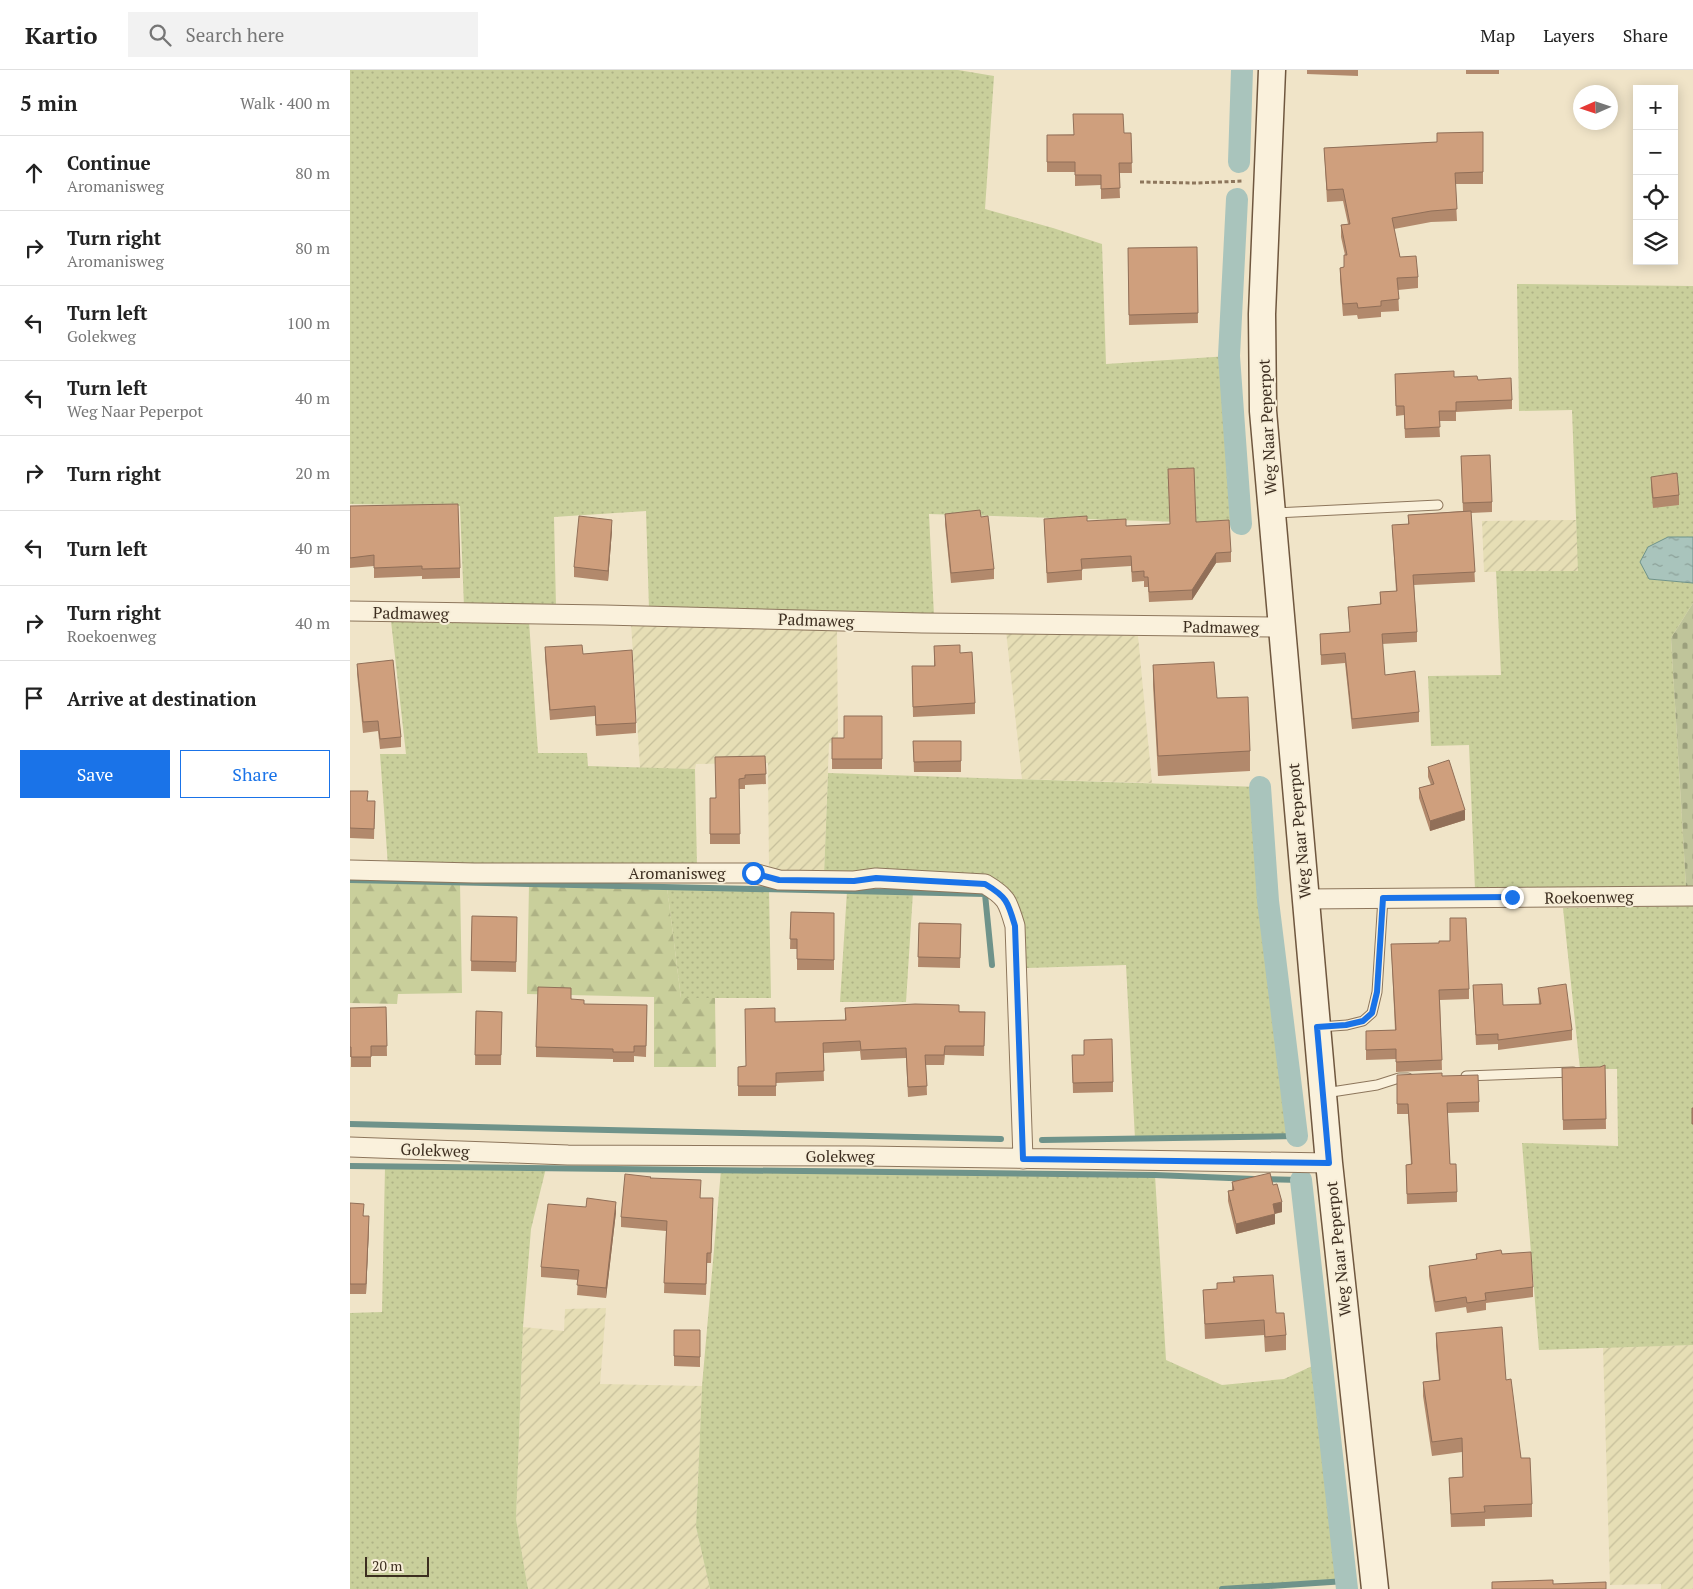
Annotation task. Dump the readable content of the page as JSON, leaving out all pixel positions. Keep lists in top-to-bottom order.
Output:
{
  "streets": {
    "street": [
      "Weg Naar Peperpot",
      "Padmaweg",
      "Aromanisweg",
      "Roekoenweg",
      "Golekweg"
    ]
  },
  "crossings": [
    ["Weg Naar Peperpot", "Padmaweg"],
    ["Weg Naar Peperpot", "Roekoenweg"],
    ["Weg Naar Peperpot", "Golekweg"],
    ["Aromanisweg", "Golekweg"]
  ],
  "scale_bar": "20 m",
  "north": "left",
  "page": {
    "header": "Kartio",
    "search": "Search here",
    "nav": ["Map", "Layers", "Share"],
    "heading": ["5 min", "Walk · 400 m"],
    "map_buttons": ["+", "−"],
    "list": [
      ["Continue", "Aromanisweg", "80 m"],
      ["Turn right", "Aromanisweg", "80 m"],
      ["Turn left", "Golekweg", "100 m"],
      ["Turn left", "Weg Naar Peperpot", "40 m"],
      ["Turn right", "20 m"],
      ["Turn left", "40 m"],
      ["Turn right", "Roekoenweg", "40 m"],
      "Arrive at destination"
    ],
    "buttons": ["Save", "Share"],
    "scale": "20 m"
  }
}
